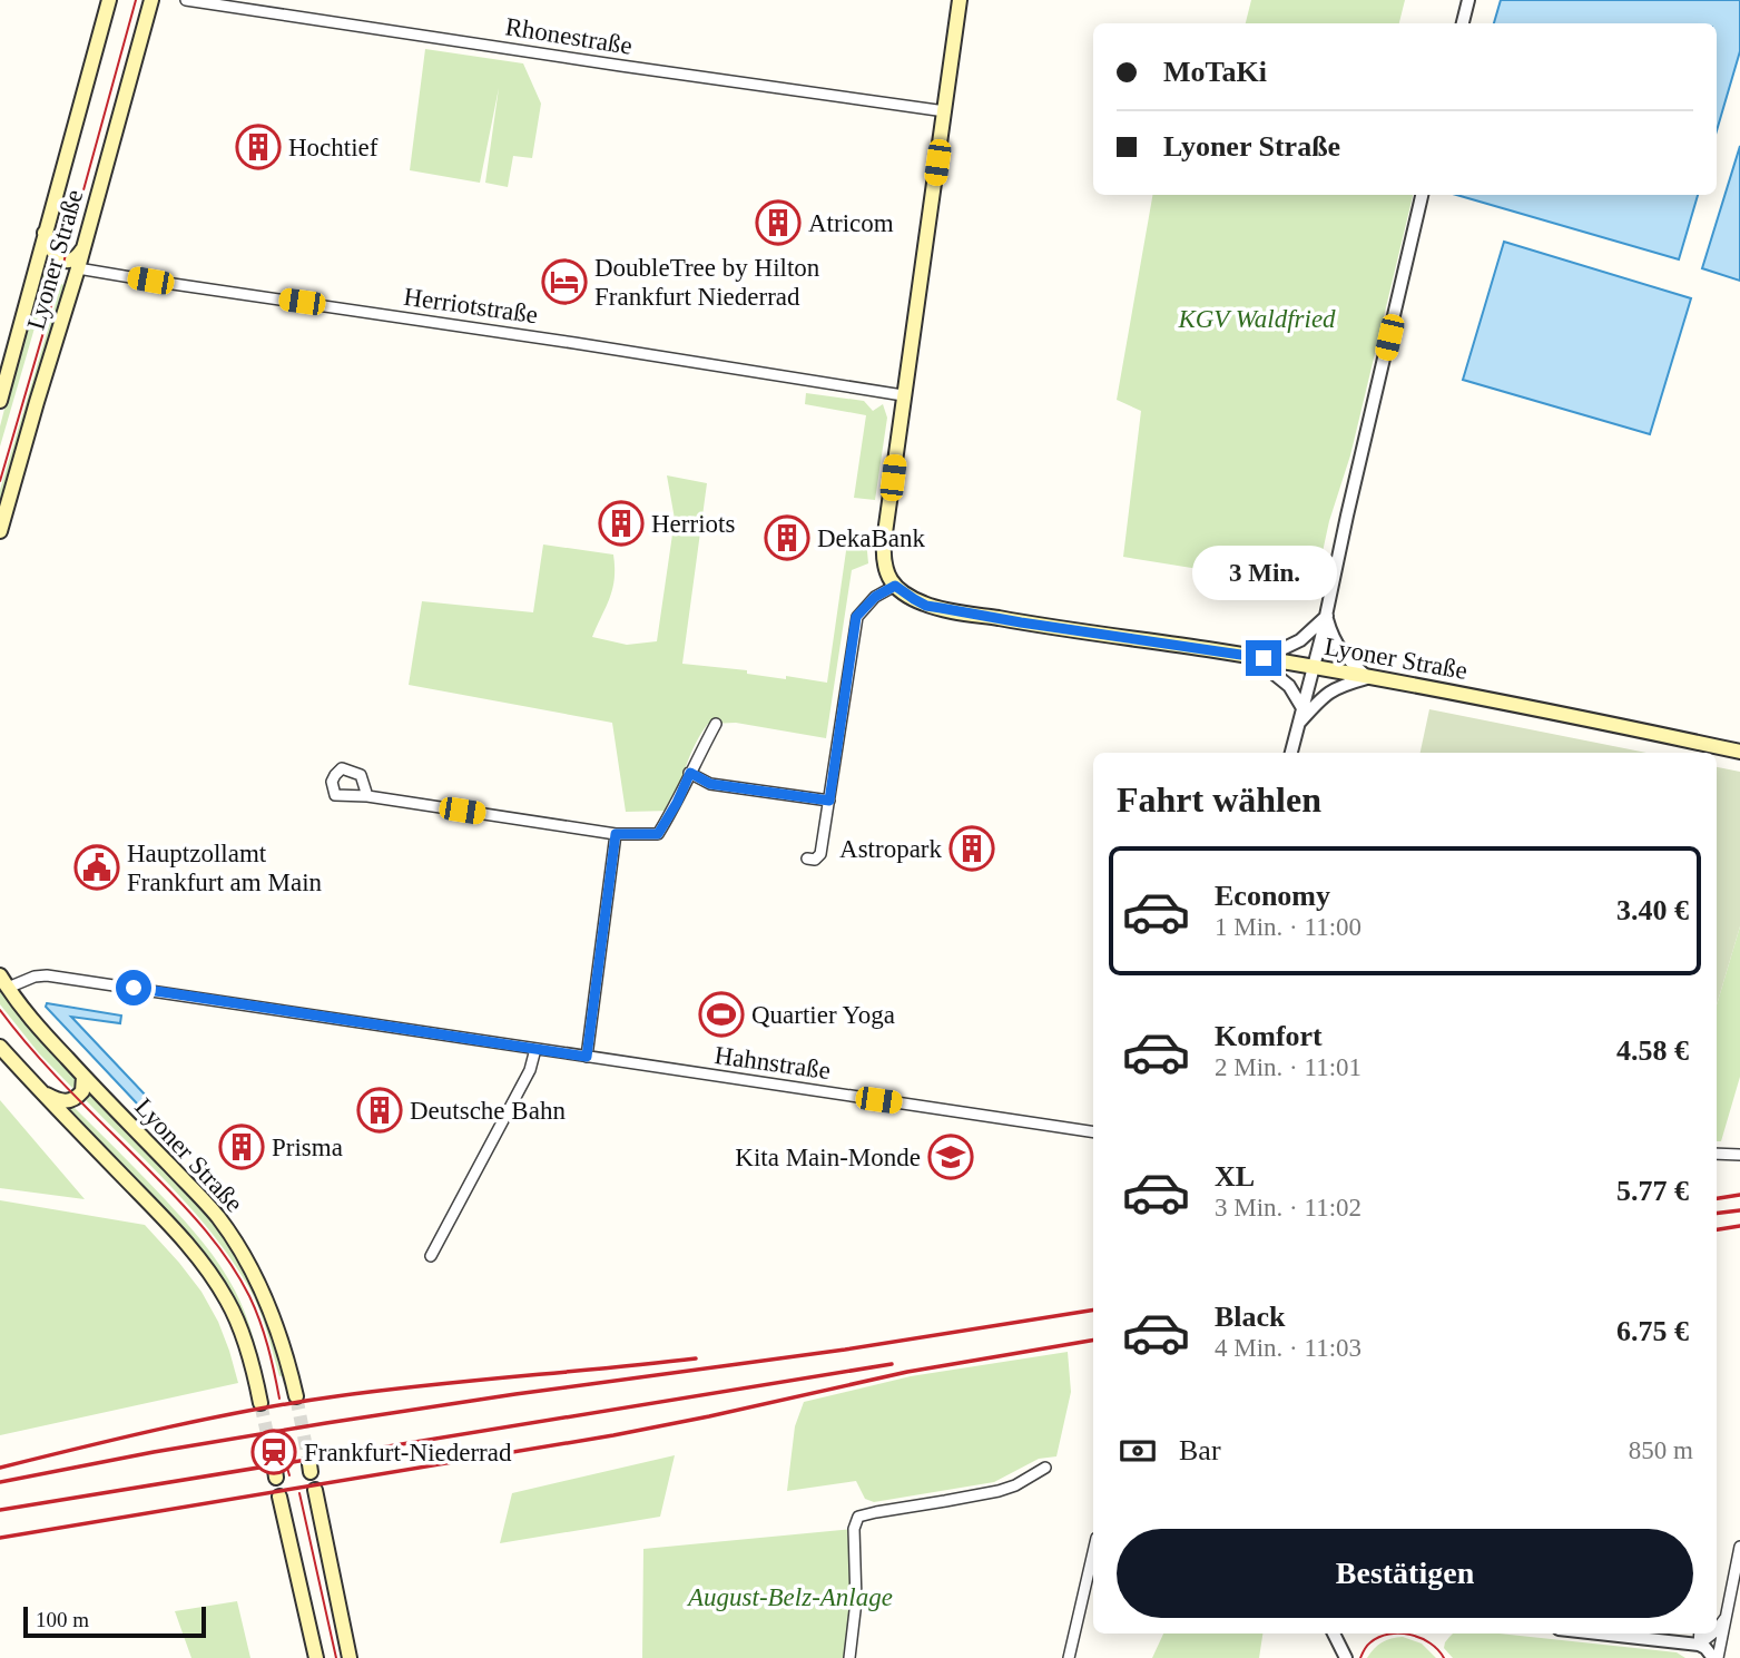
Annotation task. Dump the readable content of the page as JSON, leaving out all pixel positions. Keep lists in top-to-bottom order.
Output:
{
  "streets": {
    "main road": ["Lyoner Straße"],
    "street": ["Rhonestraße", "Herriotstraße", "Hahnstraße"]
  },
  "crossings": [
    ["Lyoner Straße", "Herriotstraße"],
    ["Lyoner Straße", "Hahnstraße"]
  ],
  "parks": ["KGV Waldfried", "August-Belz-Anlage"],
  "places": {
    "building": [
      "Hochtief",
      "Atricom",
      "Herriots",
      "DekaBank",
      "Astropark",
      "Deutsche Bahn",
      "Prisma"
    ],
    "hotel": ["DoubleTree by Hilton Frankfurt Niederrad"],
    "public building": ["Hauptzollamt Frankfurt am Main"],
    "sports": ["Quartier Yoga"],
    "school or university": ["Kita Main-Monde"],
    "station": ["Frankfurt-Niederrad"]
  },
  "scale_bar": "100 m",
  "page": {
    "banner": ["MoTaKi", "Lyoner Straße"],
    "bubble": "3 Min.",
    "heading": "Fahrt wählen",
    "list": [
      {
        "name": "Economy",
        "note": "1 Min. · 11:00",
        "value": "3.40 €"
      },
      {
        "name": "Komfort",
        "note": "2 Min. · 11:01",
        "value": "4.58 €"
      },
      {
        "name": "XL",
        "note": "3 Min. · 11:02",
        "value": "5.77 €"
      },
      {
        "name": "Black",
        "note": "4 Min. · 11:03",
        "value": "6.75 €"
      }
    ],
    "pay": ["Bar", "850 m"],
    "buttons": "Bestätigen",
    "scale": "100 m"
  }
}
